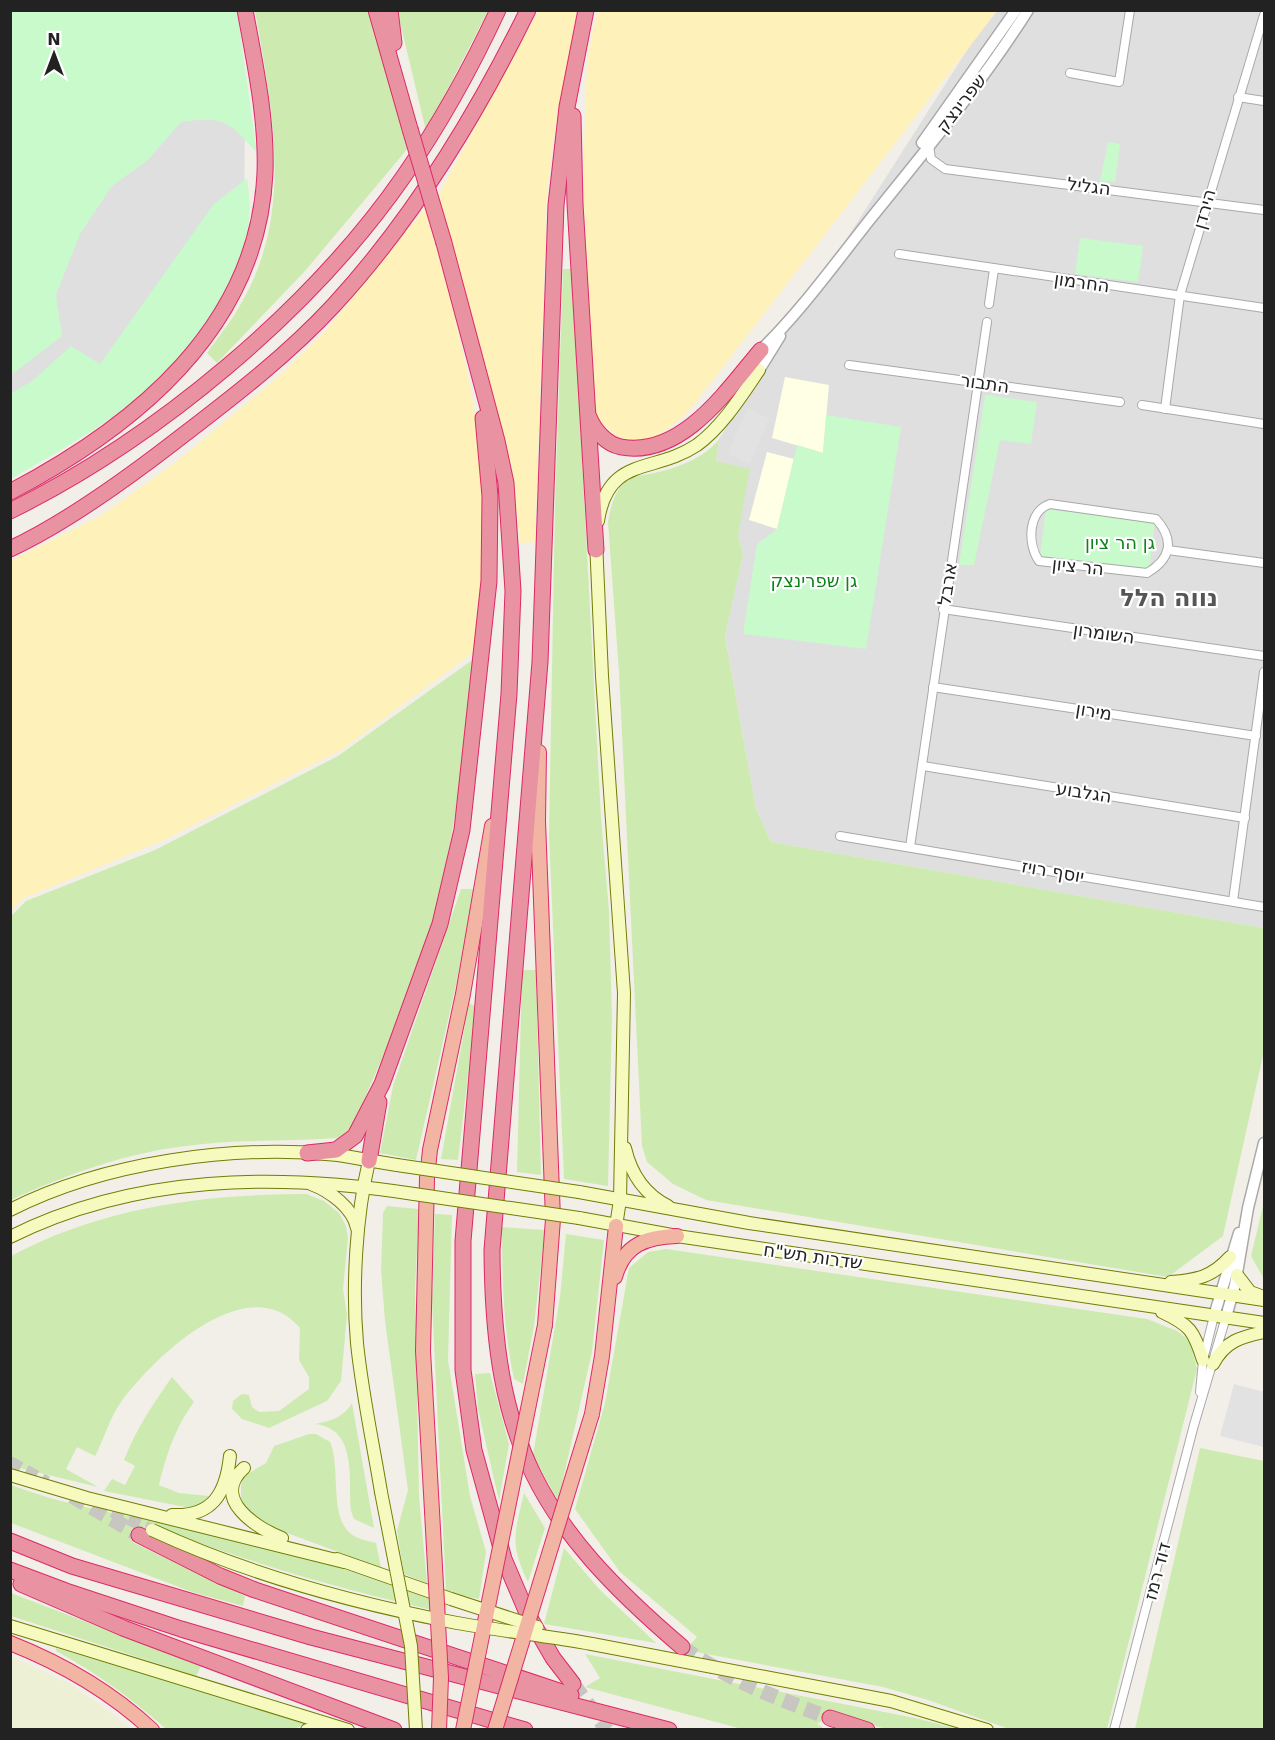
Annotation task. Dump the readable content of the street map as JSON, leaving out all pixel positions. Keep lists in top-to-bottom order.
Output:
{
  "streets": {
    "main road": ["שדרות תש\"ח"],
    "street": [
      "שפרינצק",
      "הגליל",
      "הירדן",
      "החרמון",
      "התבור",
      "הר ציון",
      "ארבל",
      "השומרון",
      "מירון",
      "הגלבוע",
      "יוסף רויז",
      "דוד רמז"
    ]
  },
  "crossings": [
    ["שפרינצק", "הגליל"],
    ["הגליל", "הירדן"],
    ["הירדן", "החרמון"],
    ["התבור", "ארבל"],
    ["ארבל", "השומרון"],
    ["ארבל", "מירון"],
    ["ארבל", "הגלבוע"],
    ["ארבל", "יוסף רויז"],
    ["שדרות תש\"ח", "דוד רמז"]
  ],
  "districts": ["נווה הלל"],
  "parks": ["גן הר ציון", "גן שפרינצק"],
  "north": "top"
}
